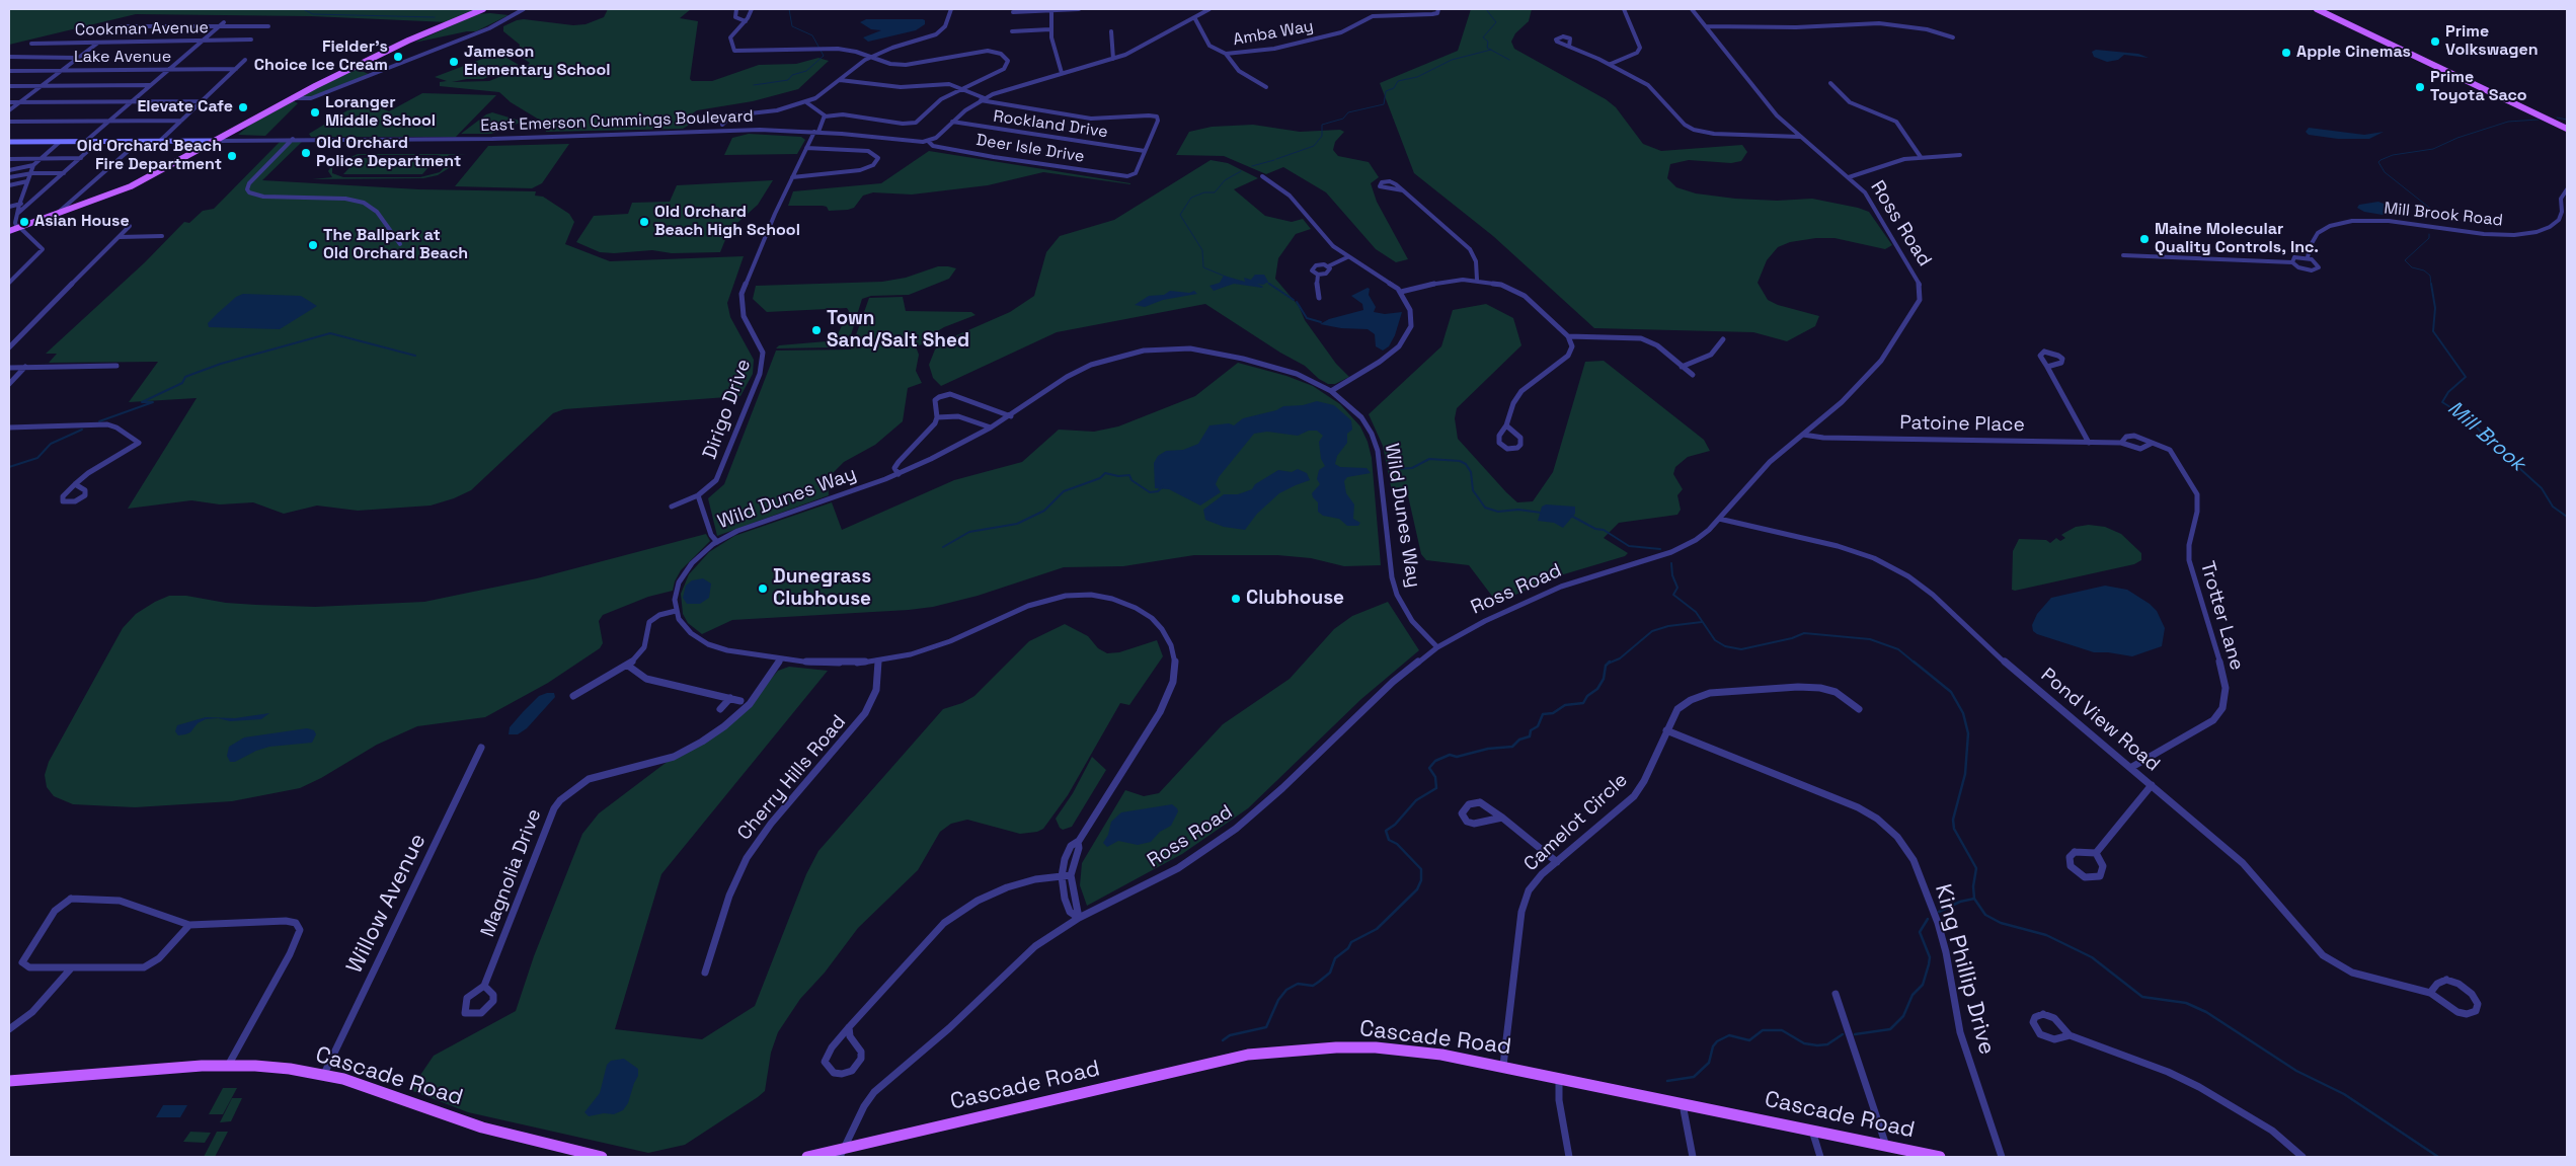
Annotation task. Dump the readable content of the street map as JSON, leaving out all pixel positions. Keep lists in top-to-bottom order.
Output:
{
  "streets": {
    "main road": ["Cascade Road"],
    "street": [
      "Cookman Avenue",
      "Amba Way",
      "Lake Avenue",
      "East Emerson Cummings Boulevard",
      "Rockland Drive",
      "Deer Isle Drive",
      "Mill Brook Road",
      "Ross Road",
      "Dirigo Drive",
      "Patoine Place",
      "Wild Dunes Way",
      "Trotter Lane",
      "Pond View Road",
      "Cherry Hills Road",
      "Camelot Circle",
      "Magnolia Drive",
      "Willow Avenue",
      "King Phillip Drive"
    ]
  },
  "crossings": [
    ["East Emerson Cummings Boulevard", "Deer Isle Drive"],
    ["East Emerson Cummings Boulevard", "Dirigo Drive"],
    ["Rockland Drive", "Deer Isle Drive"],
    ["Ross Road", "Patoine Place"],
    ["Ross Road", "Wild Dunes Way"],
    ["Ross Road", "Pond View Road"],
    ["Ross Road", "Cascade Road"],
    ["Patoine Place", "Trotter Lane"],
    ["Trotter Lane", "Pond View Road"],
    ["Camelot Circle", "King Phillip Drive"],
    ["Camelot Circle", "Cascade Road"],
    ["Willow Avenue", "Cascade Road"]
  ],
  "water": ["Mill Brook"],
  "places": [
    "Prime Volkswagen",
    "Apple Cinemas",
    "Fielder's Choice Ice Cream",
    "Jameson Elementary School",
    "Prime Toyota Saco",
    "Elevate Cafe",
    "Loranger Middle School",
    "Old Orchard Police Department",
    "Old Orchard Beach Fire Department",
    "Asian House",
    "Old Orchard Beach High School",
    "Maine Molecular Quality Controls, Inc.",
    "The Ballpark at Old Orchard Beach",
    "Town Sand/Salt Shed",
    "Dunegrass Clubhouse",
    "Clubhouse"
  ]
}
